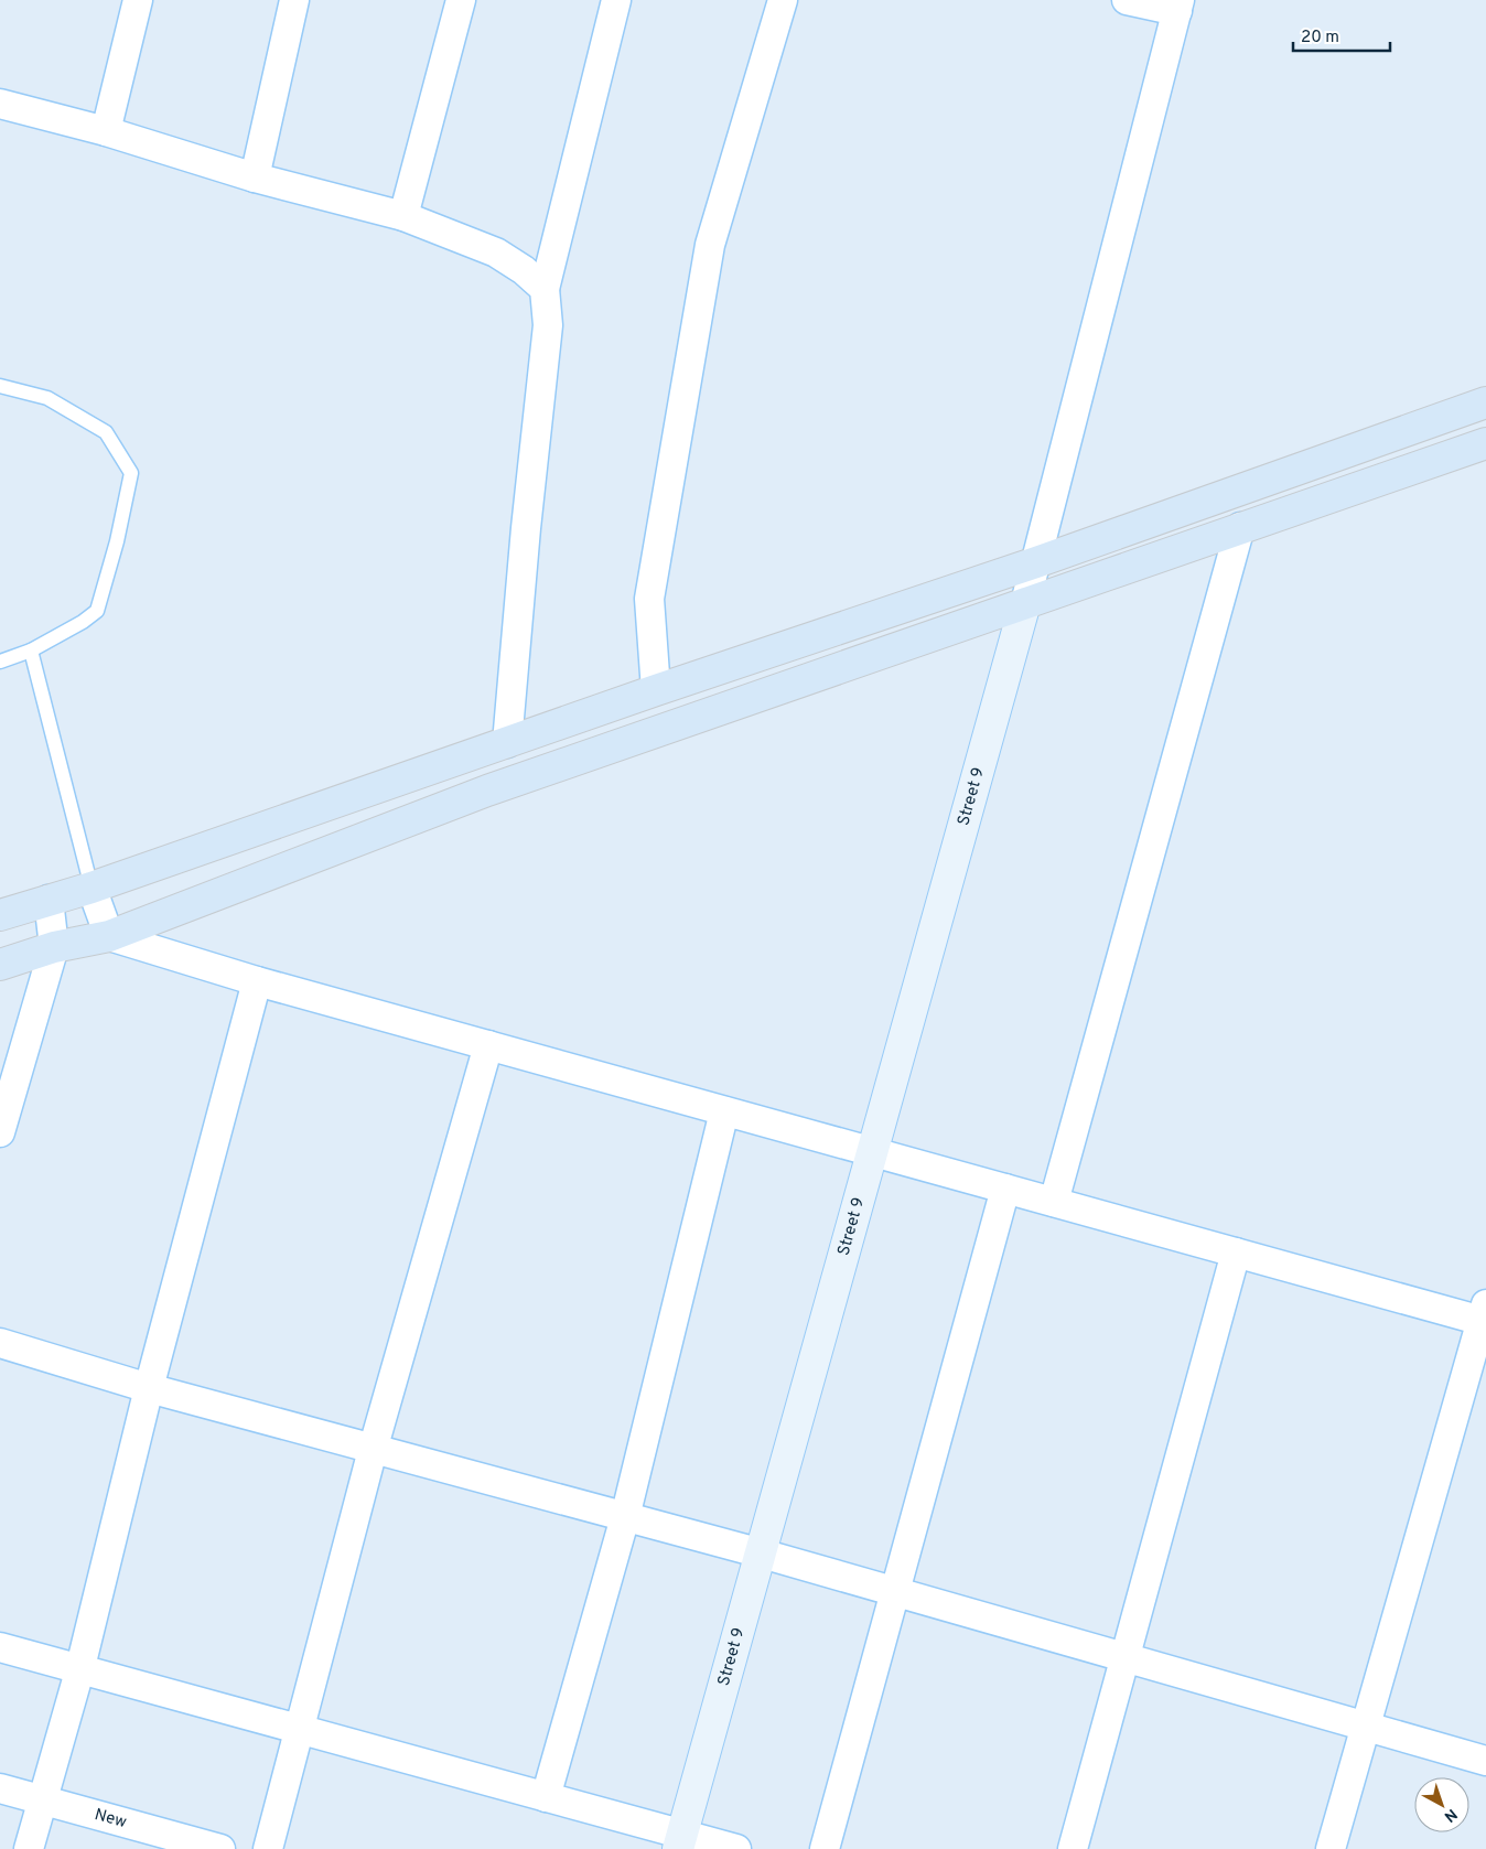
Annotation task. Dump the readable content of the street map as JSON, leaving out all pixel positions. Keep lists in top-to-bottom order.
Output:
{
  "streets": {
    "street": ["Street 9", "New"]
  },
  "scale_bar": "20 m",
  "north": "bottom right"
}
